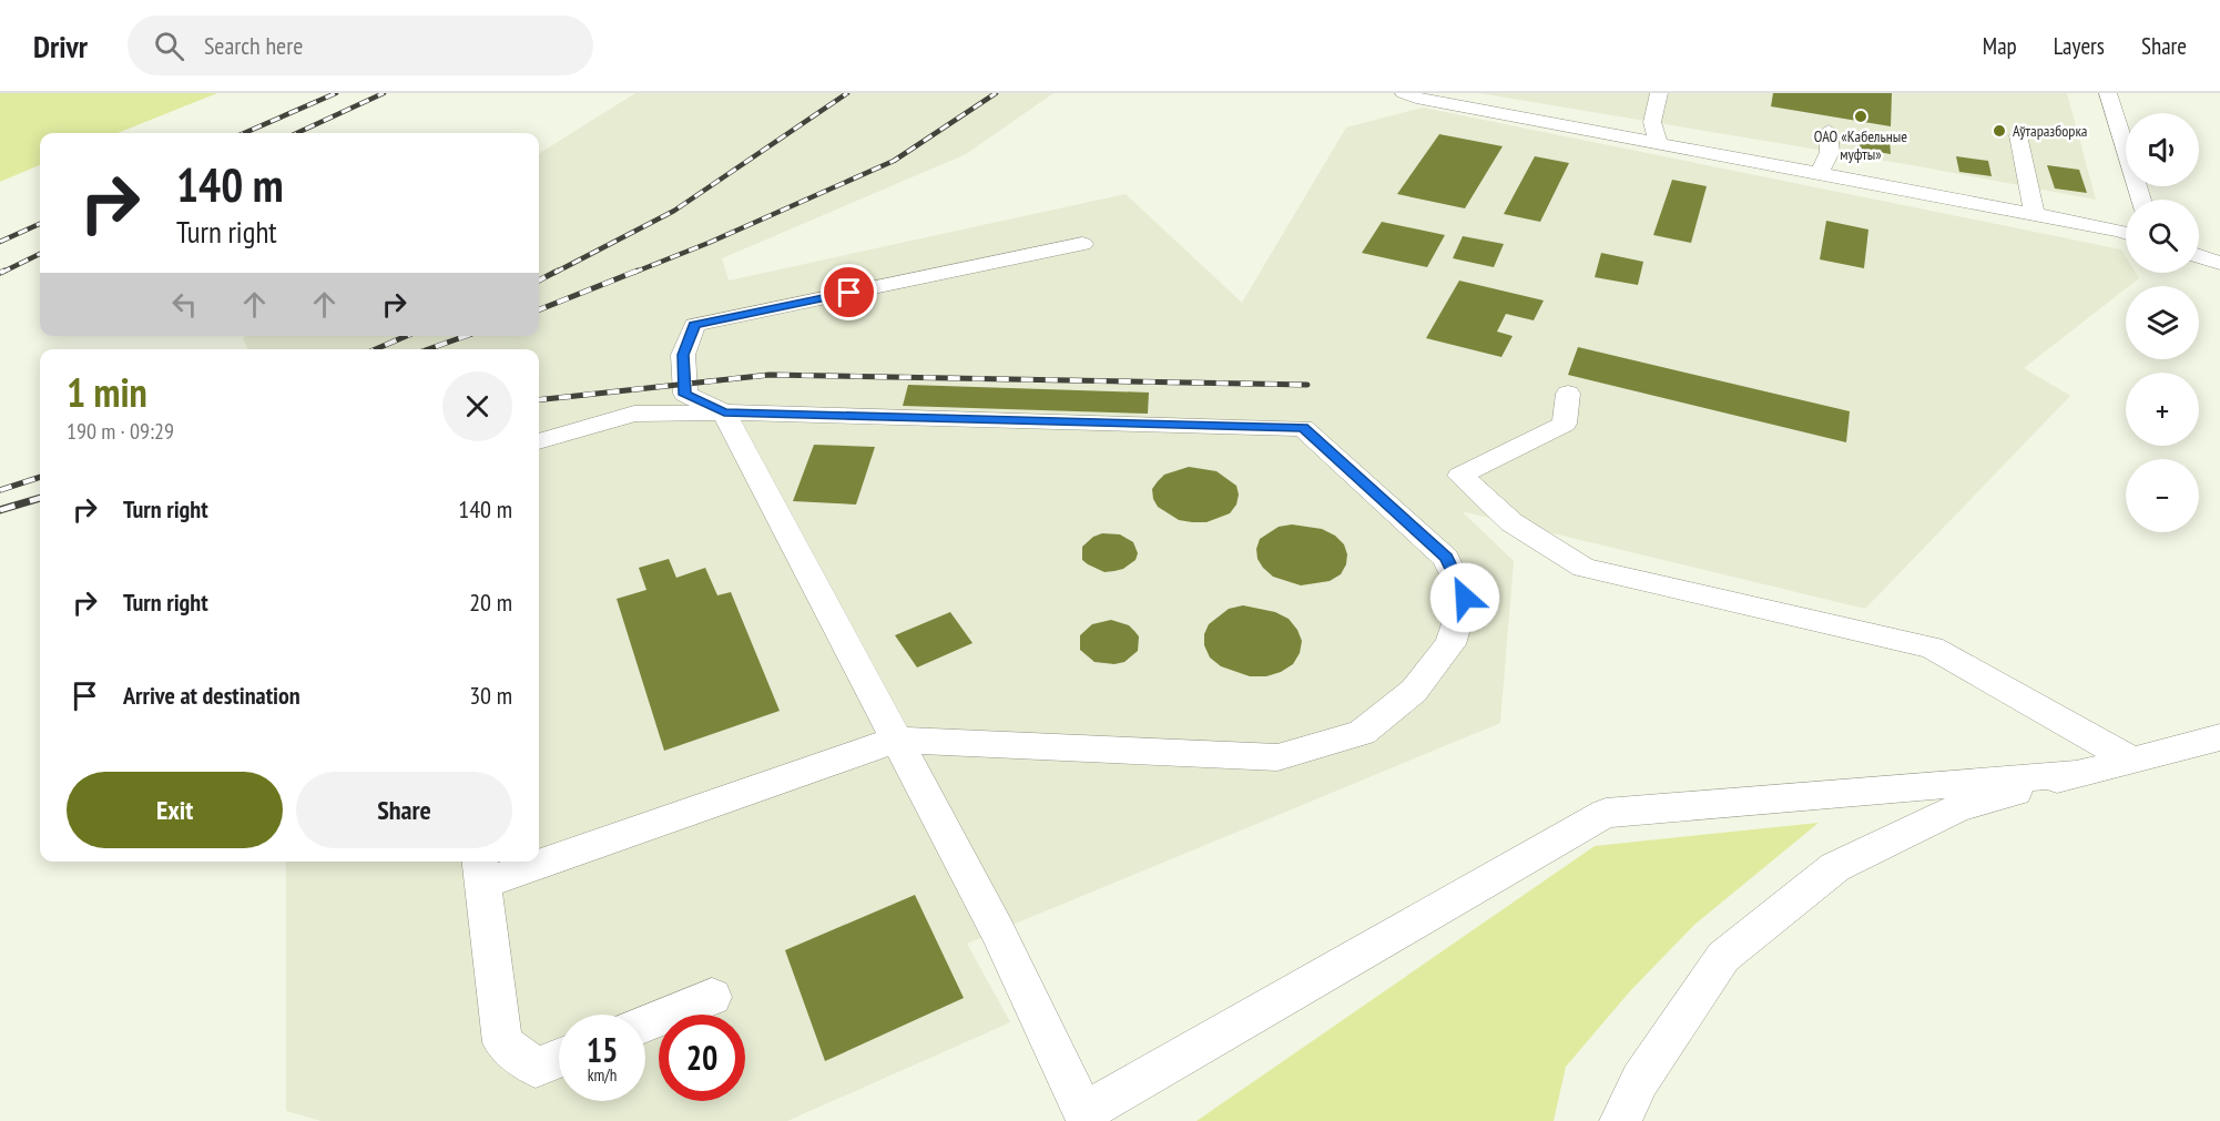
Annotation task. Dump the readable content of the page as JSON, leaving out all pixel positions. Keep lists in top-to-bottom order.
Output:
{
  "places": ["ОАО «Кабельные муфты»", "Аўтаразборка"],
  "page": {
    "header": "Drivr",
    "search": "Search here",
    "nav": ["Map", "Layers", "Share"],
    "map_buttons": ["+", "−"],
    "turn": ["140 m", "Turn right"],
    "heading": ["1 min", "190 m · 09:29"],
    "list": [
      {
        "name": "Turn right",
        "value": "140 m"
      },
      {
        "name": "Turn right",
        "value": "20 m"
      },
      {
        "name": "Arrive at destination",
        "value": "30 m"
      }
    ],
    "buttons": ["Exit", "Share"],
    "speed": "15 km/h",
    "limit": "20"
  }
}
